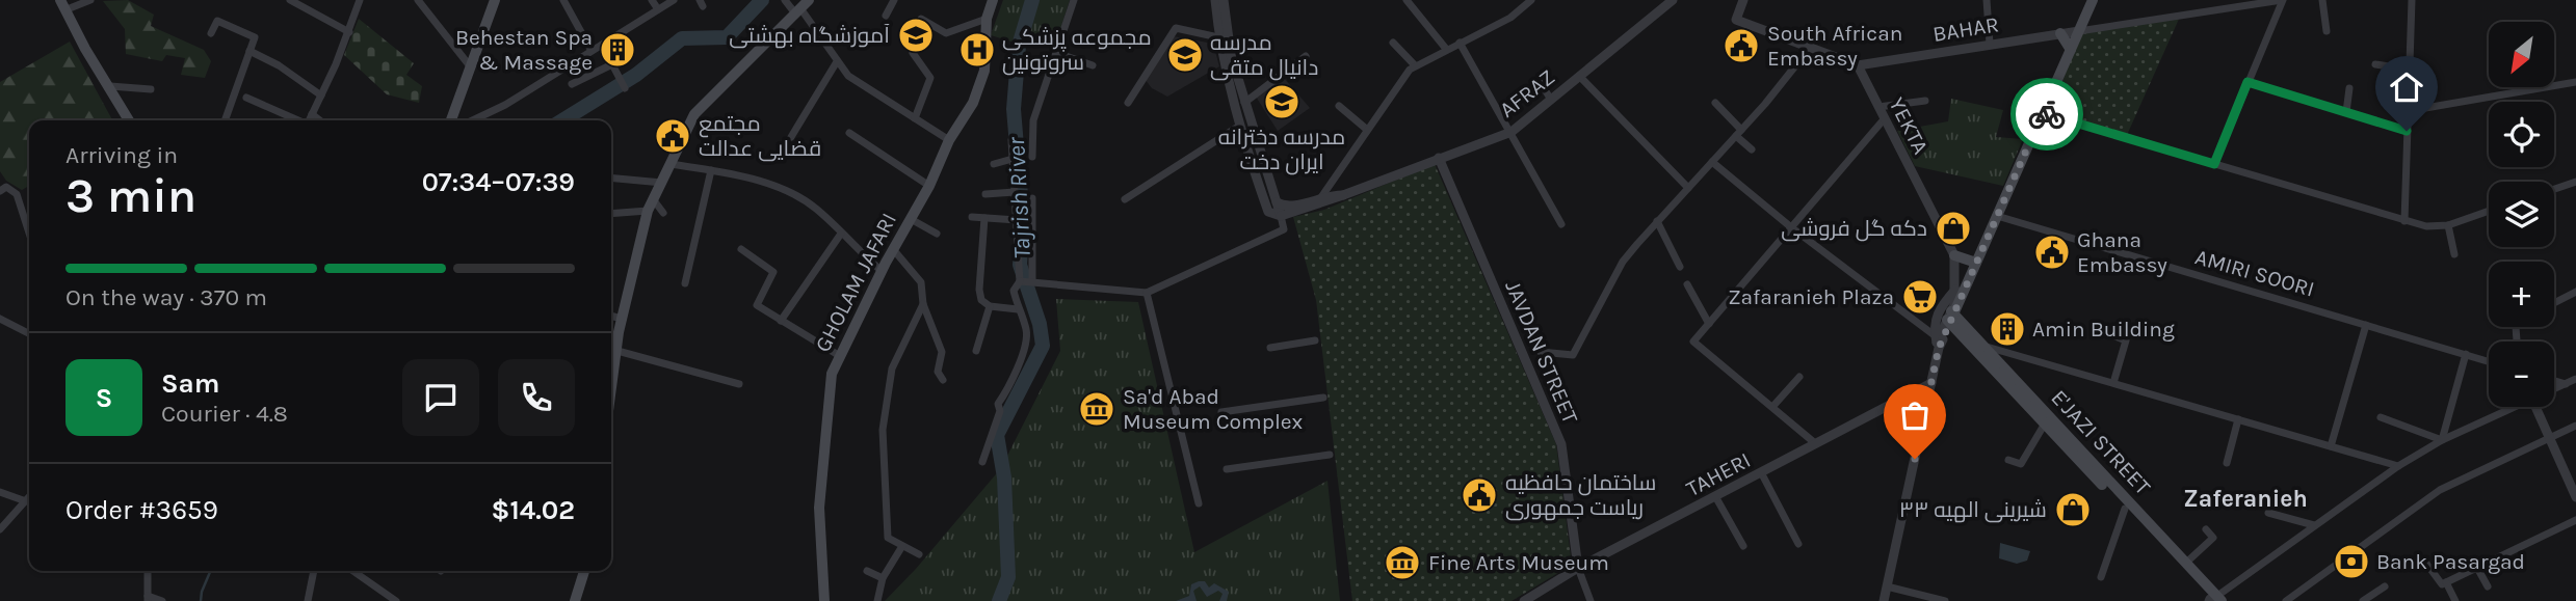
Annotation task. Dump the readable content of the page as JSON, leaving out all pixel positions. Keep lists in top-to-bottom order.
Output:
{
  "streets": {
    "main road": ["GHOLAM JAFARI", "E'JAZI STREET"],
    "street": [
      "BAHAR",
      "AFRAZ",
      "YEKTA",
      "AMIRI SOORI",
      "JAVDAN STREET",
      "TAHERI"
    ]
  },
  "crossings": [
    ["BAHAR", "YEKTA"],
    ["AFRAZ", "JAVDAN STREET"],
    ["YEKTA", "E'JAZI STREET"],
    ["JAVDAN STREET", "TAHERI"]
  ],
  "districts": ["Zaferanieh"],
  "water": ["Tajrish River"],
  "places": {
    "school or university": ["آموزشگاه بهشتی", "مدرسه دانیال متقی", "مدرسه دخترانه ایران دخت"],
    "public building": [
      "South African Embassy",
      "مجتمع قضایی عدالت",
      "Ghana Embassy",
      "ساختمان حافظیه ریاست جمهوری"
    ],
    "building": ["Behestan Spa & Massage", "Amin Building"],
    "hospital": ["مجموعه پزشکی سروتونین"],
    "shop": ["دکه گل فروشی", "شیرینی الهیه ٣٣"],
    "supermarket": ["Zafaranieh Plaza"],
    "museum": ["Sa'd Abad Museum Complex", "Fine Arts Museum"],
    "bank": ["Bank Pasargad"]
  },
  "north": "bottom left",
  "page": {
    "map_buttons": ["+", "−"],
    "heading": ["3 min", "Arriving in", "07:34–07:39"],
    "panel": [
      "Sam",
      "Courier · 4.8",
      "Order #3659",
      "$14.02"
    ],
    "bar": "On the way · 370 m",
    "round": "S"
  }
}
